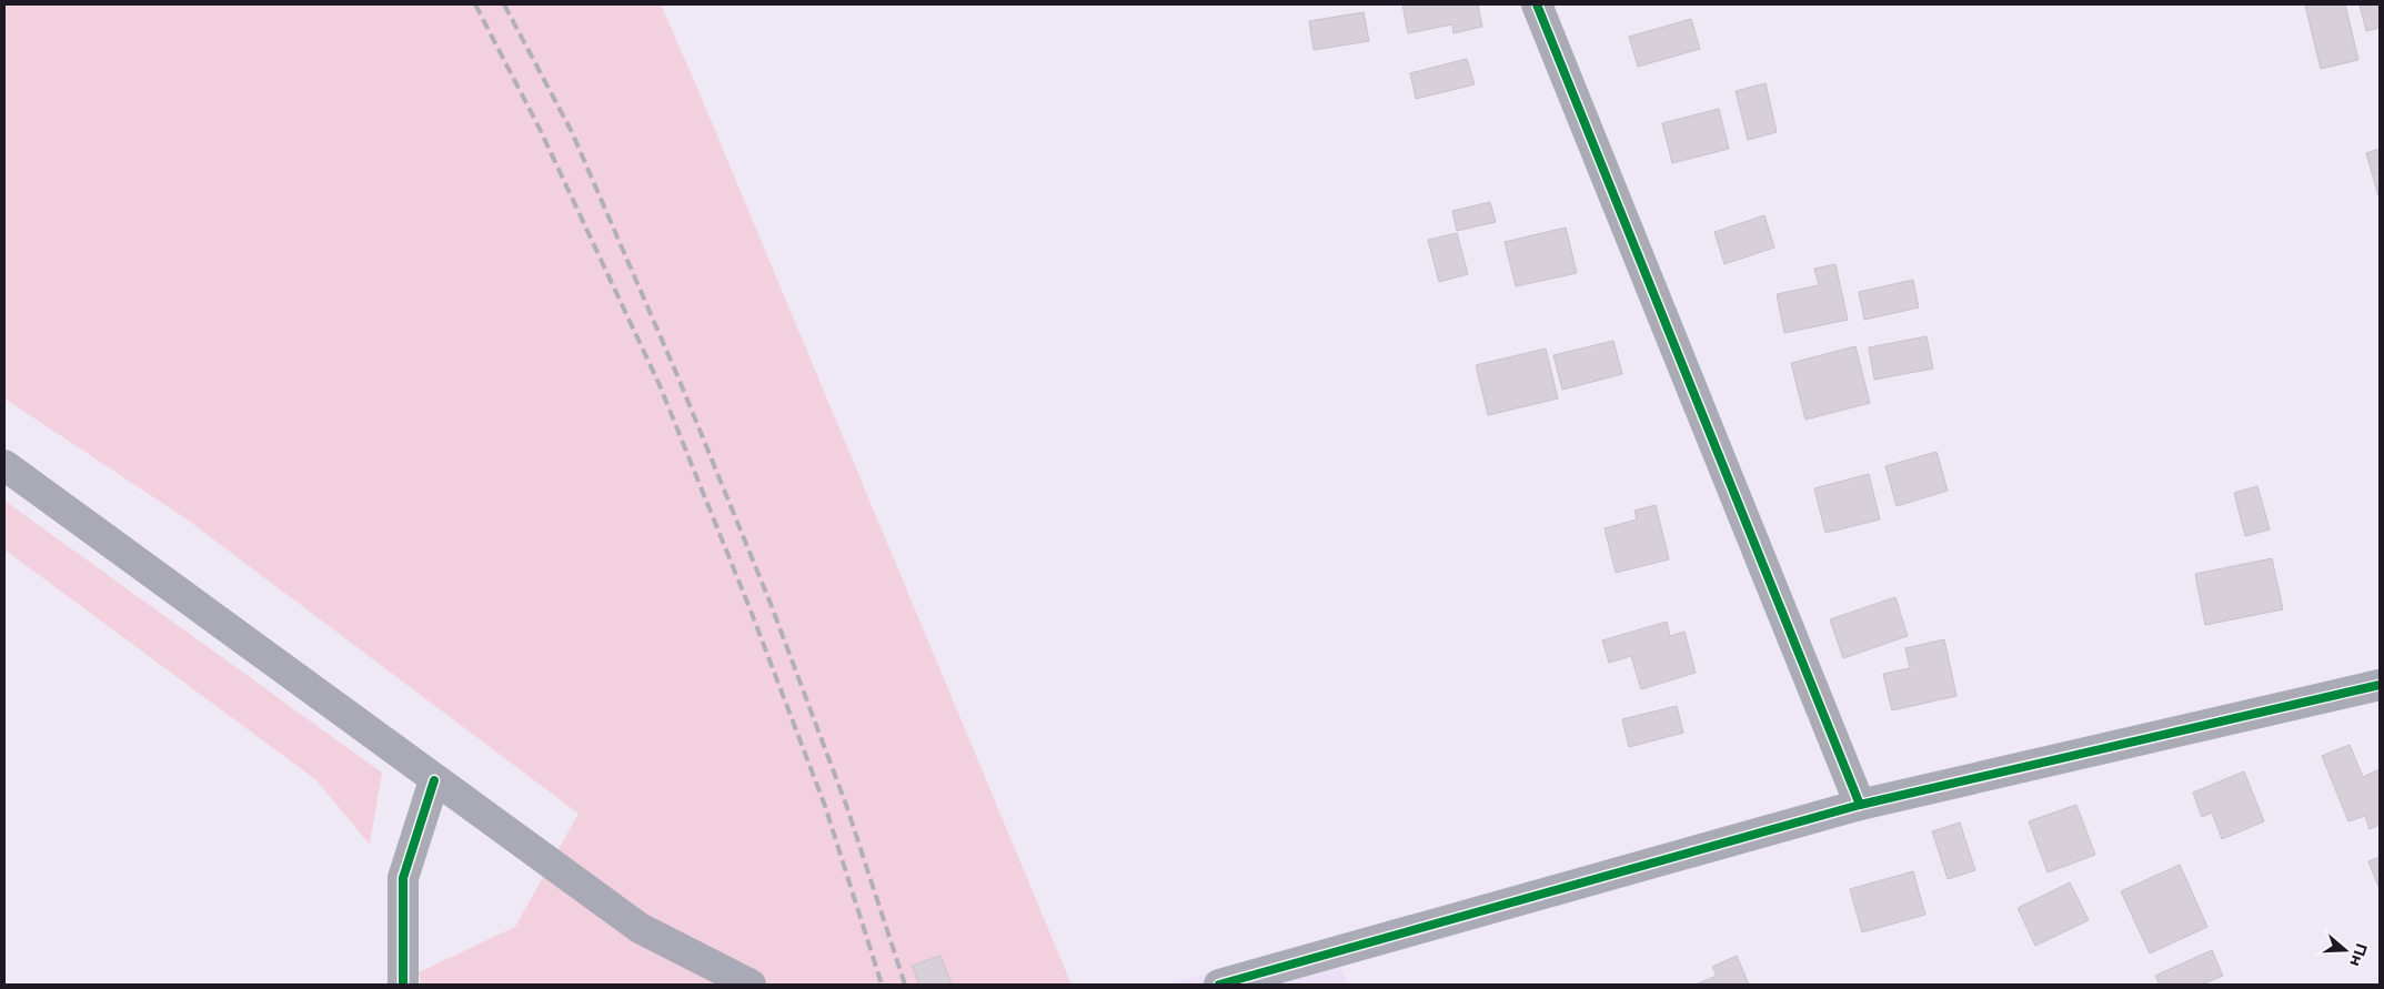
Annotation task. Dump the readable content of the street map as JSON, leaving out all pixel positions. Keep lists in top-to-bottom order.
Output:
{
  "north": "right"
}
